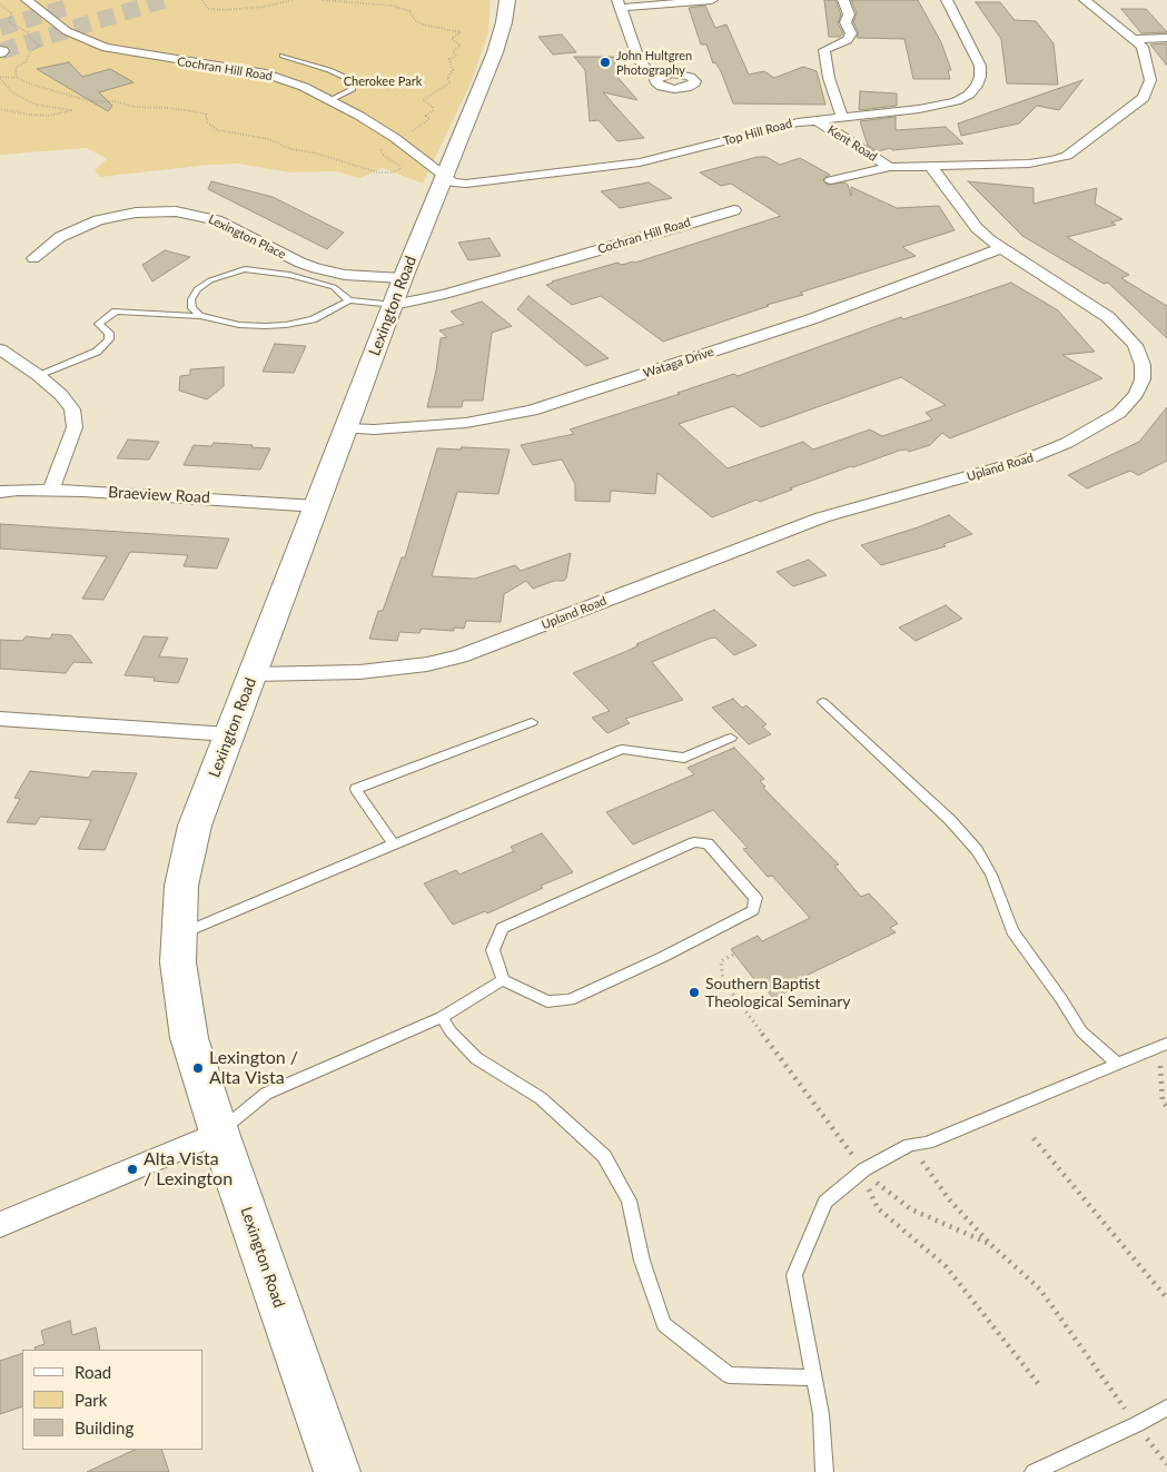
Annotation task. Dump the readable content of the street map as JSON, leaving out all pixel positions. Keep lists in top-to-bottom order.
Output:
{
  "streets": {
    "main road": ["Lexington Road"],
    "street": [
      "Cochran Hill Road",
      "Top Hill Road",
      "Kent Road",
      "Lexington Place",
      "Wataga Drive",
      "Upland Road",
      "Braeview Road"
    ]
  },
  "crossings": [
    ["Cochran Hill Road", "Top Hill Road"],
    ["Cochran Hill Road", "Lexington Road"],
    ["Top Hill Road", "Kent Road"],
    ["Top Hill Road", "Lexington Road"],
    ["Lexington Place", "Lexington Road"],
    ["Lexington Road", "Wataga Drive"],
    ["Lexington Road", "Upland Road"],
    ["Lexington Road", "Braeview Road"],
    ["Wataga Drive", "Upland Road"]
  ],
  "parks": ["Cherokee Park"],
  "places": [
    "John Hultgren Photography",
    "Southern Baptist Theological Seminary",
    "Lexington / Alta Vista",
    "Alta Vista / Lexington"
  ],
  "legend": ["Road", "Park", "Building"]
}
